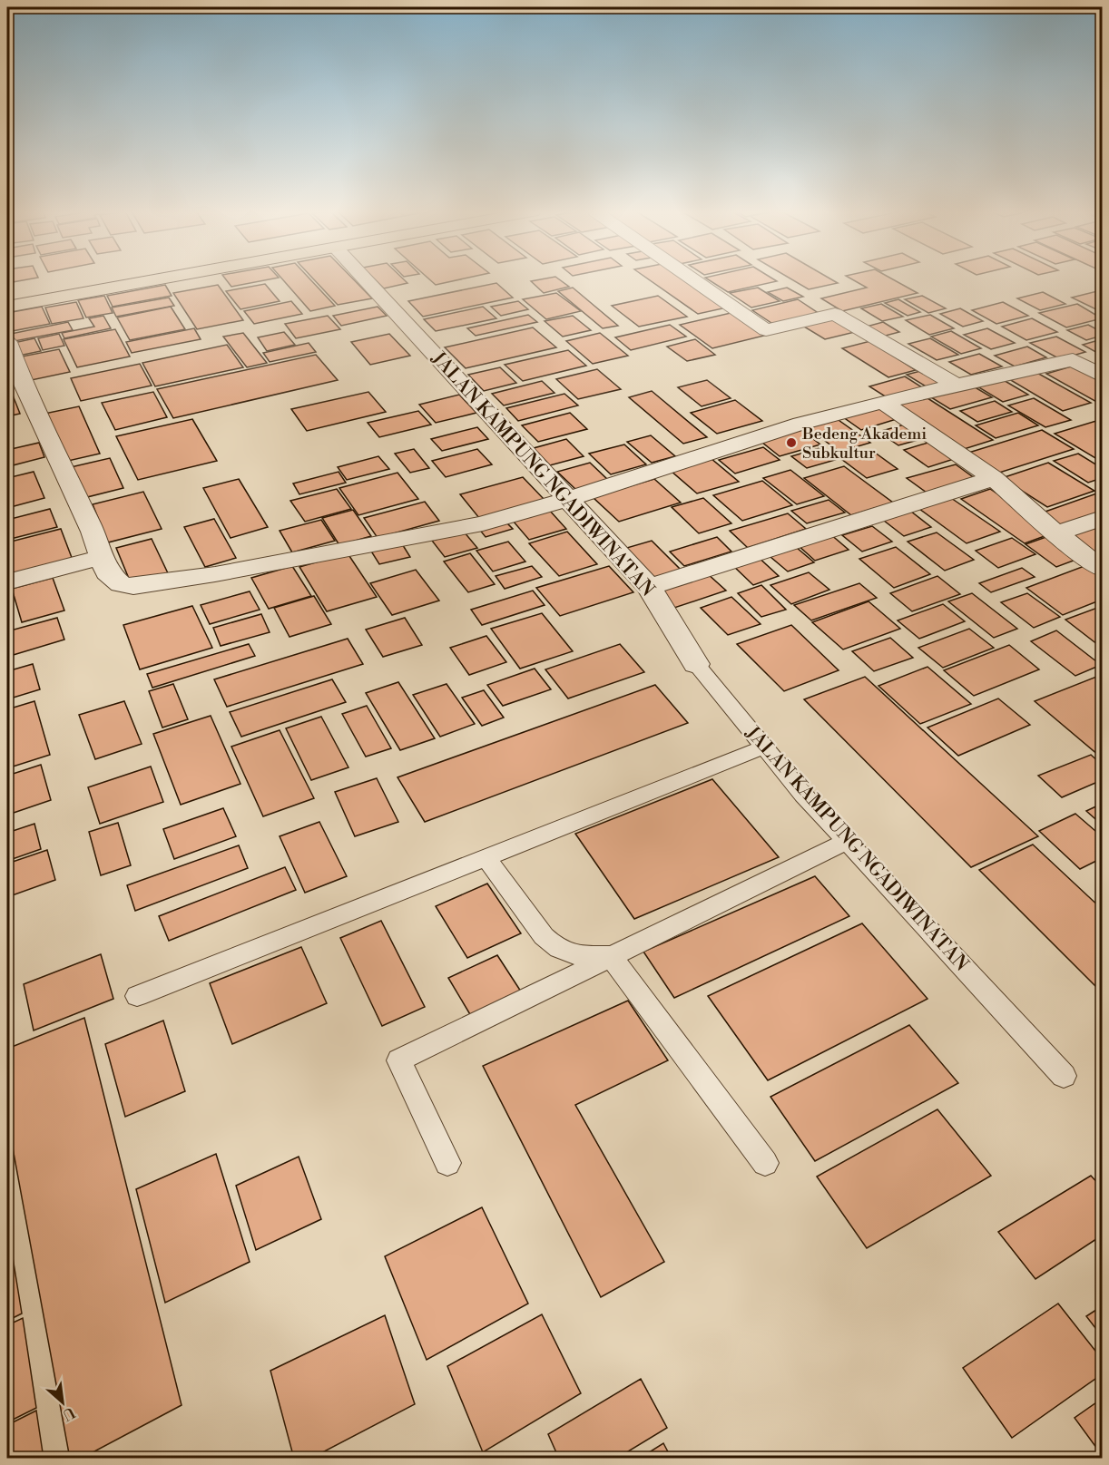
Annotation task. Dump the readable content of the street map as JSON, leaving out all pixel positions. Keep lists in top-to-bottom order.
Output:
{
  "streets": {
    "street": ["JALAN KAMPUNG NGADIWINATAN"]
  },
  "places": ["Bedeng Akademi Subkultur"],
  "north": "bottom right"
}
